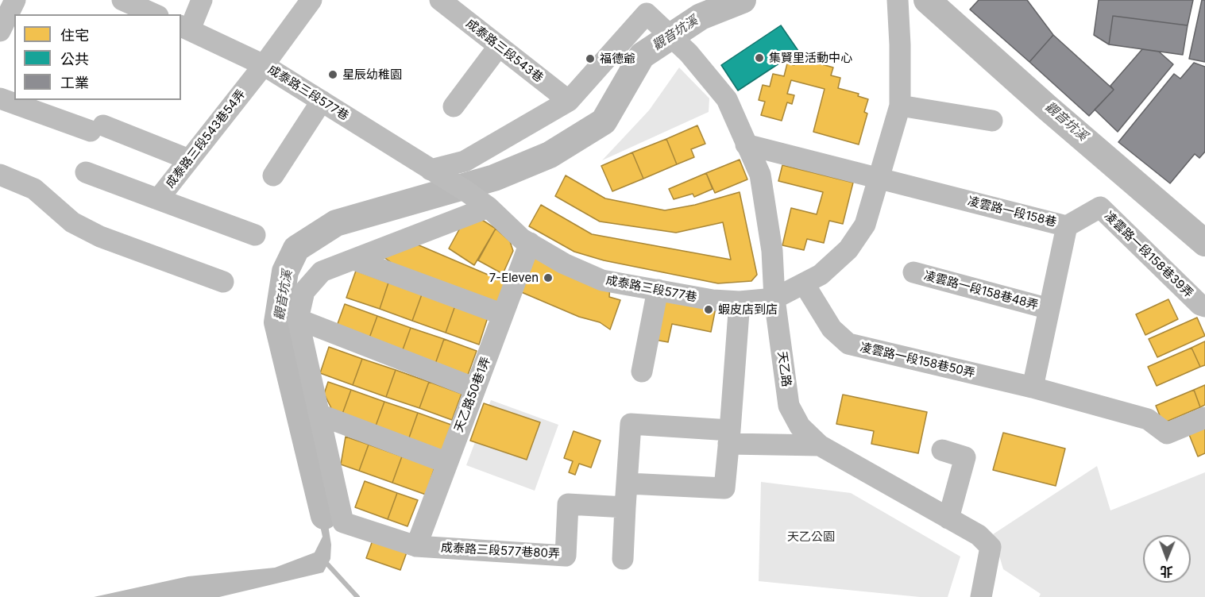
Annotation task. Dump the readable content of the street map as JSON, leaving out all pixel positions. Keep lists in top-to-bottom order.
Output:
{
  "streets": {
    "street": [
      "成泰路三段543巷",
      "成泰路三段577巷",
      "成泰路三段543巷54弄",
      "凌雲路一段158巷",
      "凌雲路一段158巷39弄",
      "凌雲路一段158巷48弄",
      "凌雲路一段158巷50弄",
      "天乙路",
      "天乙路50巷1弄",
      "成泰路三段577巷80弄"
    ]
  },
  "crossings": [
    ["成泰路三段577巷", "成泰路三段543巷54弄"],
    ["成泰路三段577巷", "凌雲路一段158巷"],
    ["成泰路三段577巷", "凌雲路一段158巷50弄"],
    ["成泰路三段577巷", "天乙路"],
    ["成泰路三段577巷", "天乙路50巷1弄"],
    ["凌雲路一段158巷", "凌雲路一段158巷39弄"],
    ["凌雲路一段158巷", "凌雲路一段158巷48弄"],
    ["凌雲路一段158巷", "凌雲路一段158巷50弄"],
    ["凌雲路一段158巷", "天乙路"],
    ["天乙路50巷1弄", "成泰路三段577巷80弄"]
  ],
  "water": ["觀音坑溪"],
  "parks": ["天乙公園"],
  "places": [
    "集賢里活動中心",
    "福德爺",
    "星辰幼稚園",
    "7-Eleven",
    "蝦皮店到店"
  ],
  "legend": ["住宅", "公共", "工業"],
  "north": "bottom"
}
